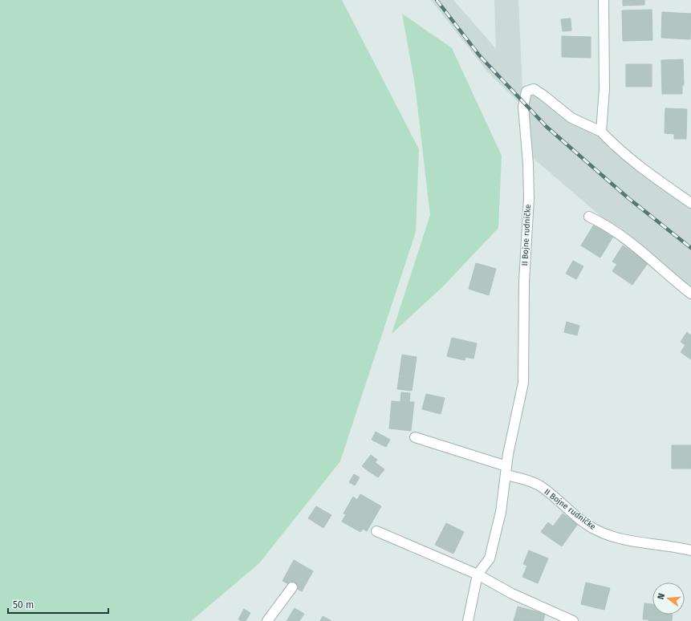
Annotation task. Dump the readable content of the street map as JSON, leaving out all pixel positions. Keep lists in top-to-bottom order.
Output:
{
  "streets": {
    "street": ["II Bojne rudničke"]
  },
  "scale_bar": "50 m",
  "north": "left"
}
